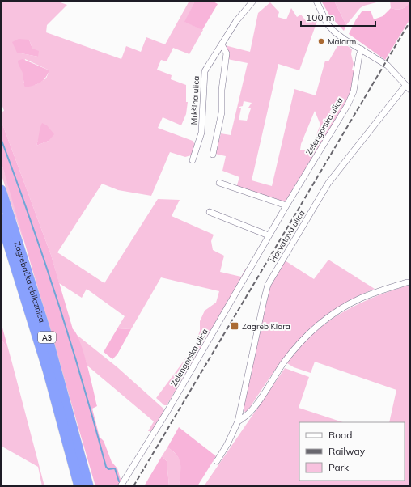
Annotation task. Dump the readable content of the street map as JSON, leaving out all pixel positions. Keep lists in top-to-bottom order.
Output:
{
  "streets": {
    "highway": ["Zagrebačka obilaznica", "A3"],
    "street": ["Mrkšina ulica", "Zelengorska ulica", "Horvatova ulica"]
  },
  "places": {
    "other": ["Malarm"],
    "transit": ["Zagreb Klara"]
  },
  "legend": ["Road", "Railway", "Park"],
  "scale_bar": "100 m"
}
